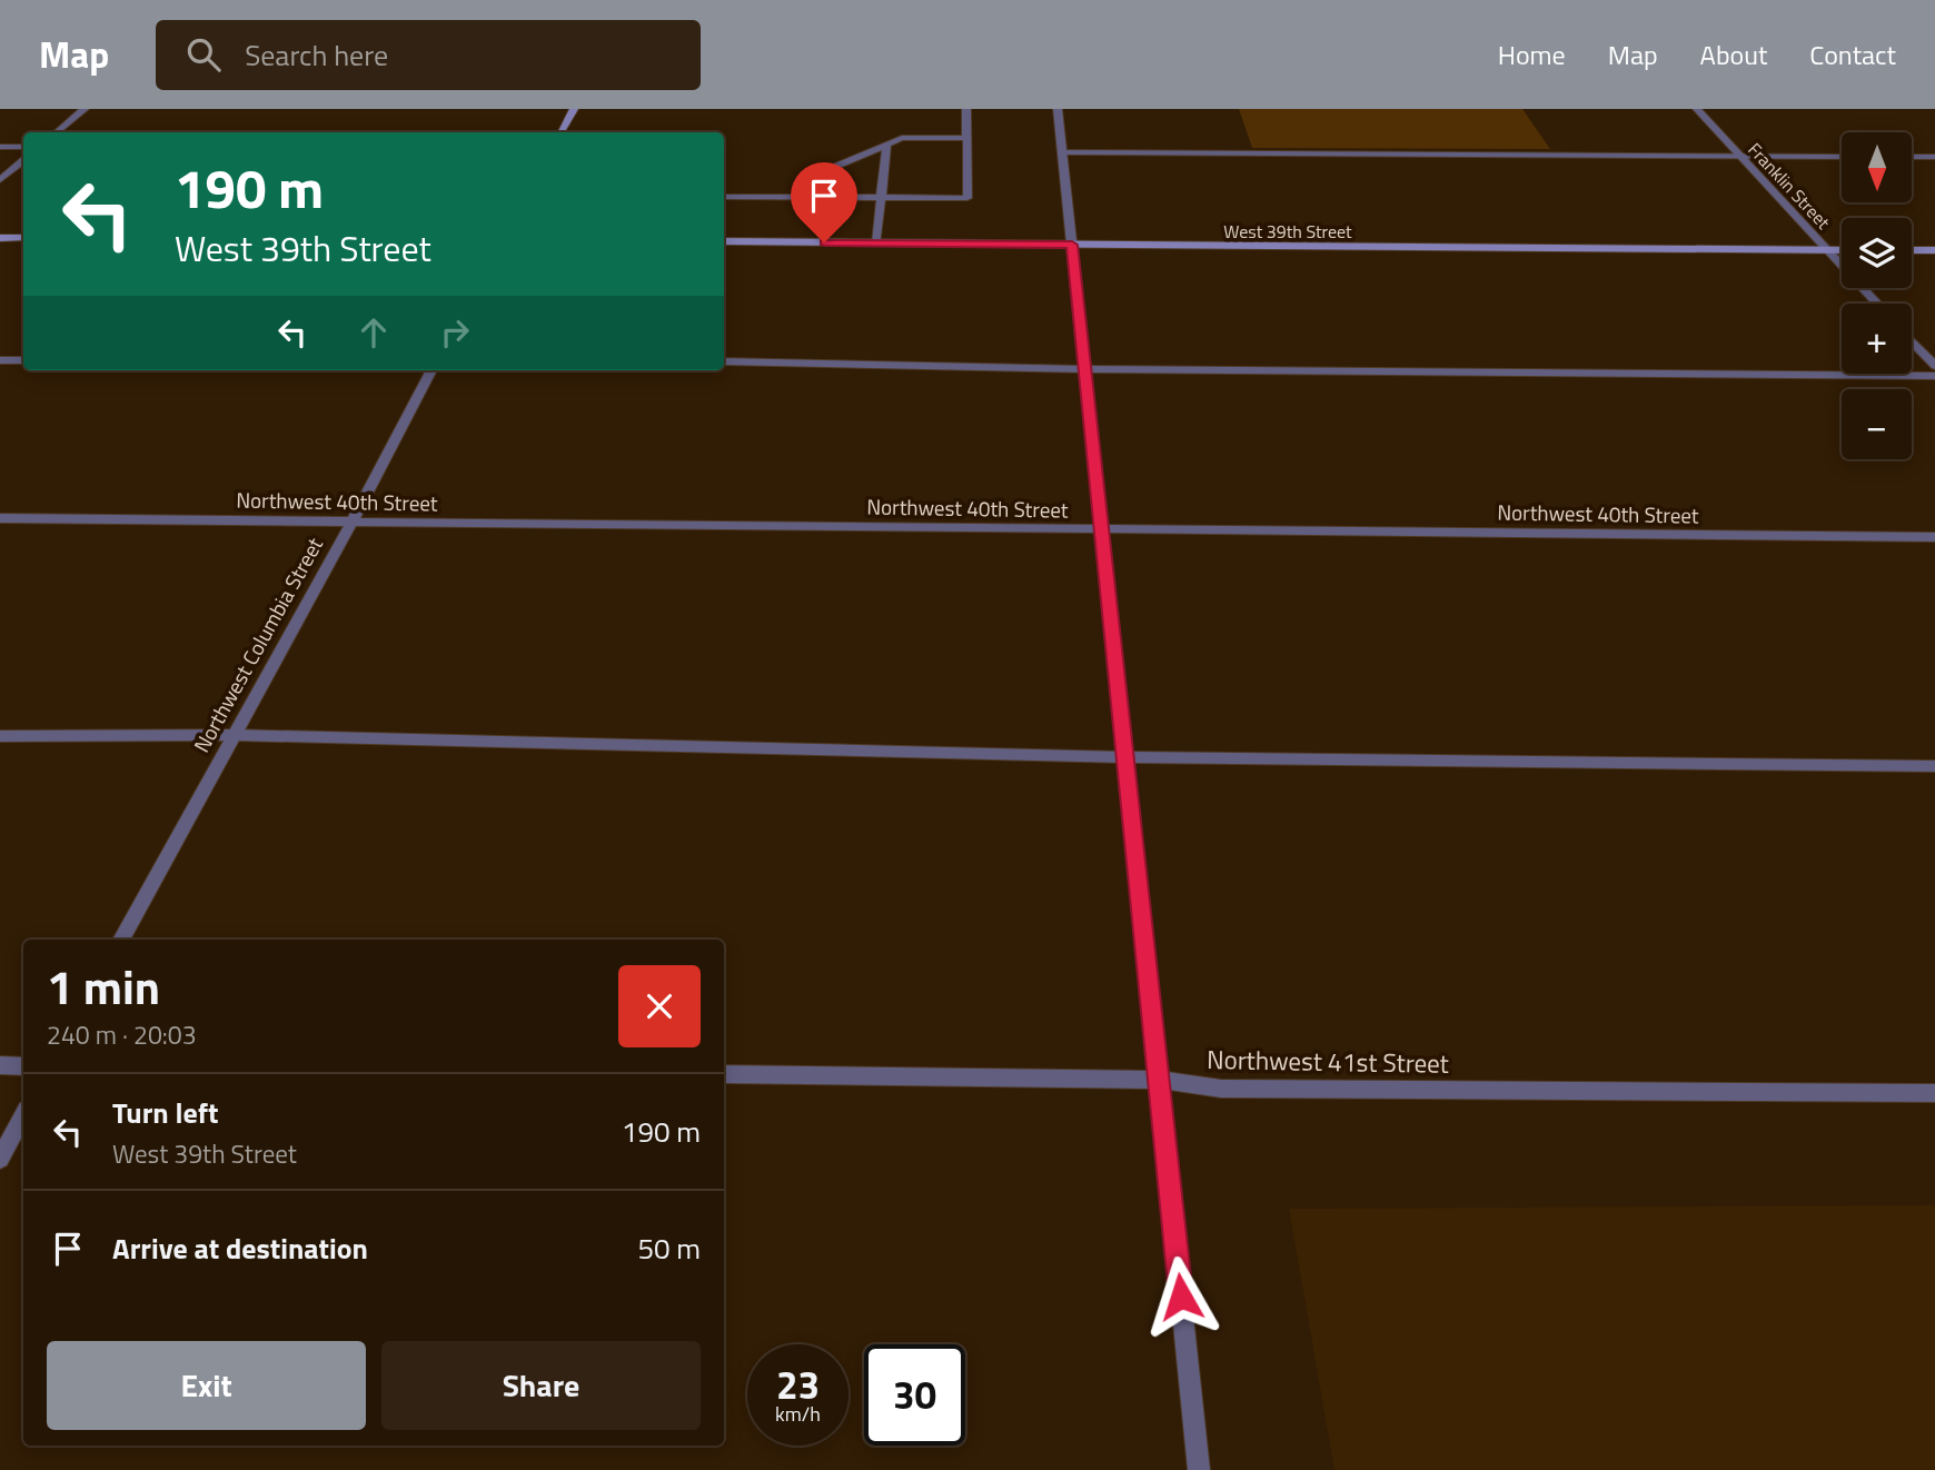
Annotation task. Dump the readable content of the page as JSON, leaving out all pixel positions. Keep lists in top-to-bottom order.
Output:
{
  "streets": {
    "street": [
      "Franklin Street",
      "West 39th Street",
      "Northwest 40th Street",
      "Northwest Columbia Street",
      "Northwest 41st Street"
    ]
  },
  "crossings": [
    ["Franklin Street", "West 39th Street"],
    ["Northwest 40th Street", "Northwest Columbia Street"]
  ],
  "north": "bottom",
  "page": {
    "header": "Map",
    "search": "Search here",
    "nav": [
      "Home",
      "Map",
      "About",
      "Contact"
    ],
    "map_buttons": ["+", "−"],
    "turn": ["190 m", "West 39th Street"],
    "heading": ["1 min", "240 m · 20:03"],
    "list": [
      {
        "name": "Turn left",
        "note": "West 39th Street",
        "value": "190 m"
      },
      {
        "name": "Arrive at destination",
        "value": "50 m"
      }
    ],
    "buttons": ["Exit", "Share"],
    "speed": "23 km/h",
    "limit": "30"
  }
}
